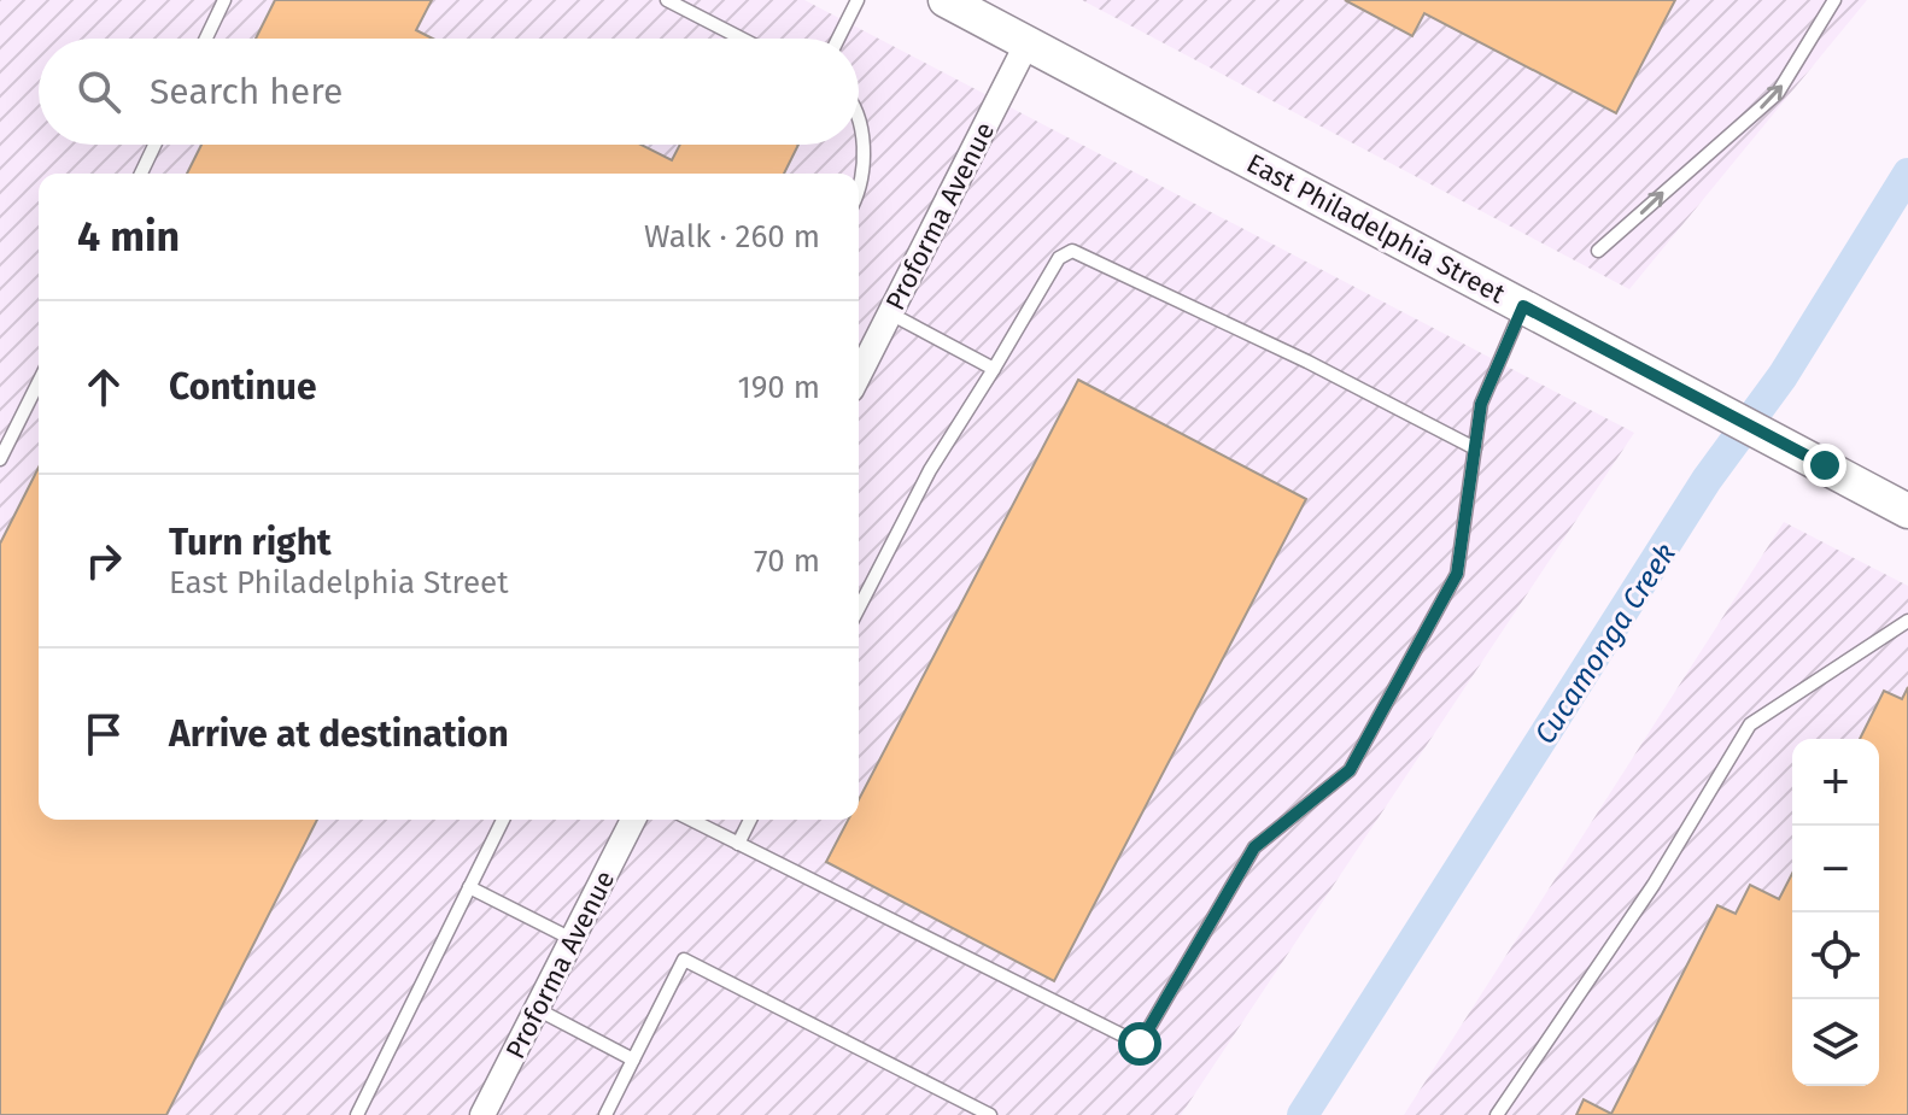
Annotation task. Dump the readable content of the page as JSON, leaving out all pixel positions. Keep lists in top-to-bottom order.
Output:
{
  "streets": {
    "street": ["Proforma Avenue", "East Philadelphia Street"]
  },
  "crossings": [
    ["Proforma Avenue", "East Philadelphia Street"]
  ],
  "water": ["Cucamonga Creek"],
  "page": {
    "search": "Search here",
    "heading": ["4 min", "Walk · 260 m"],
    "list": [
      ["Continue", "190 m"],
      ["Turn right", "East Philadelphia Street", "70 m"],
      "Arrive at destination"
    ],
    "map_buttons": ["+", "−"]
  }
}
